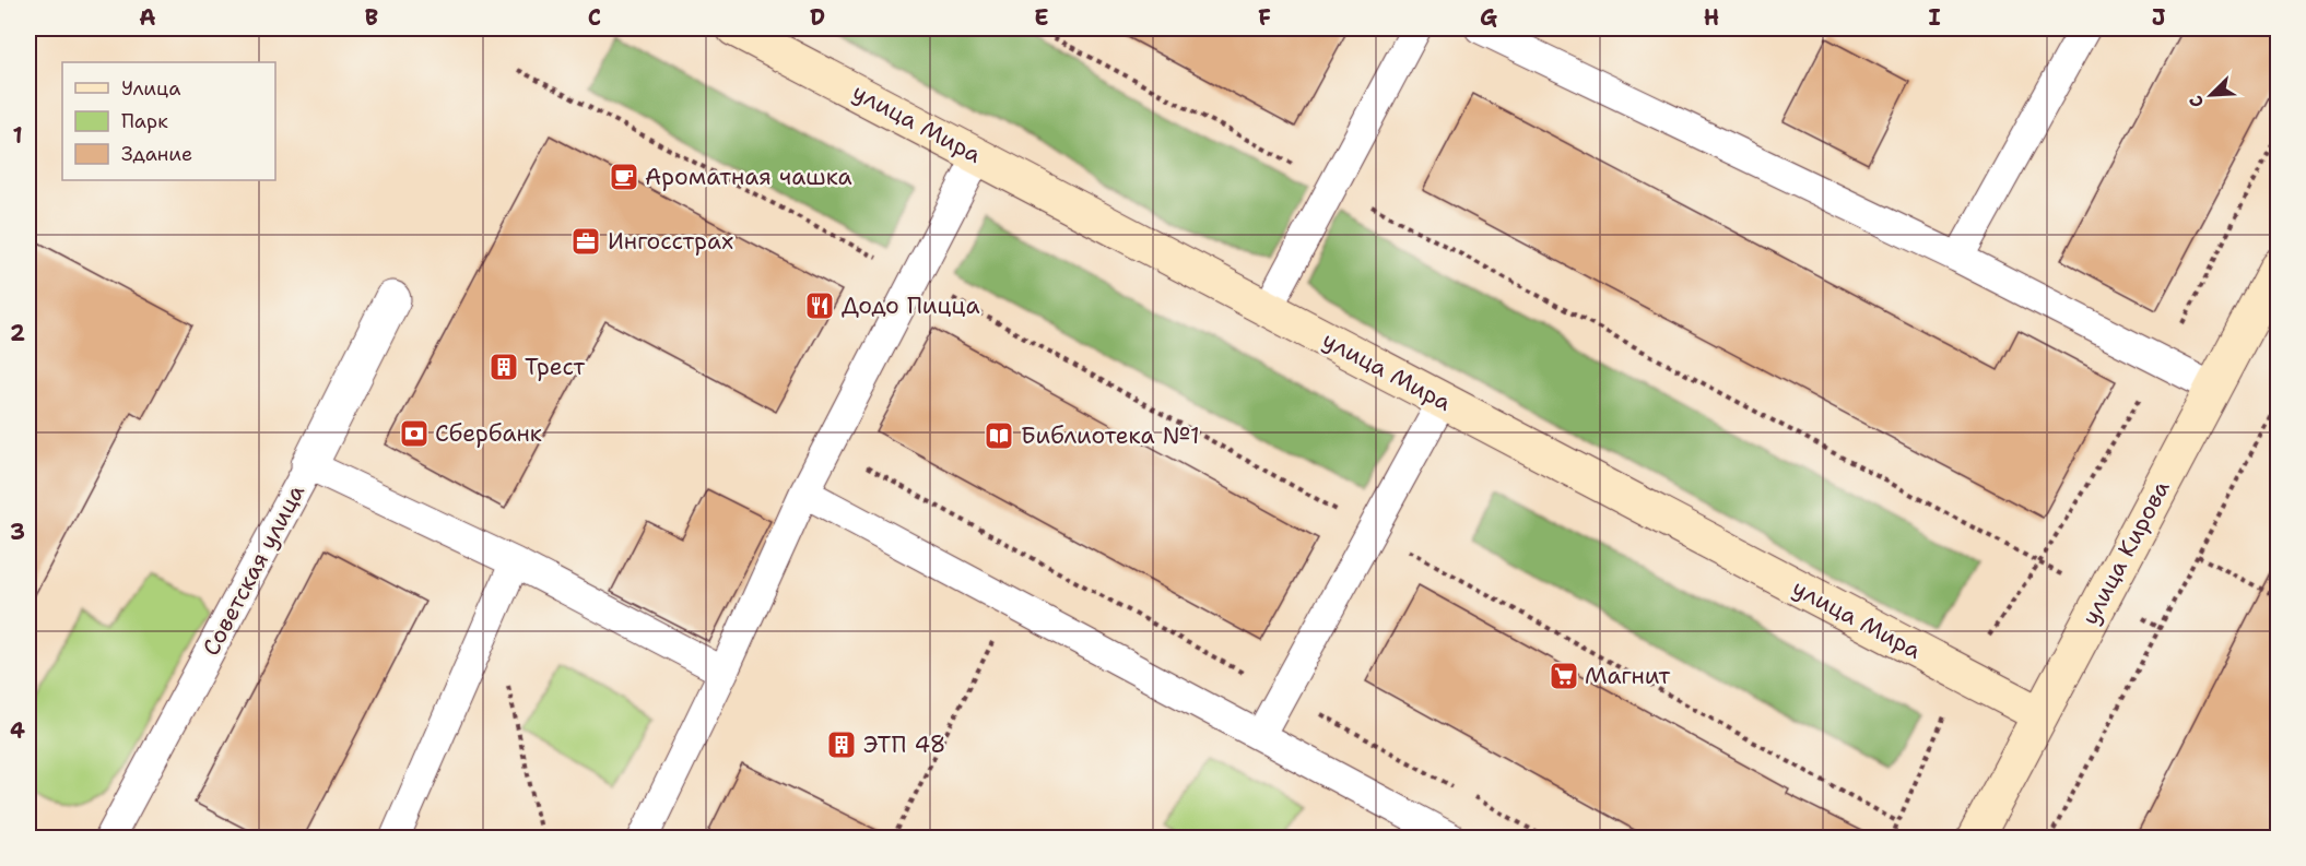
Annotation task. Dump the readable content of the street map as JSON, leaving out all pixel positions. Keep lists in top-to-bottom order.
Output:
{
  "streets": {
    "street": ["улица Мира", "улица Кирова", "Советская улица"]
  },
  "crossings": [
    ["улица Мира", "улица Кирова"]
  ],
  "places": {
    "cafe": ["Ароматная чашка"],
    "office": ["Ингосстрах"],
    "restaurant": ["Додо Пицца"],
    "building": ["Трест", "ЭТП 48"],
    "bank": ["Сбербанк"],
    "library": ["Библиотека №1"],
    "supermarket": ["Магнит"]
  },
  "legend": ["Улица", "Парк", "Здание"],
  "north": "bottom left",
  "grid": {
    "columns": [
      "A",
      "B",
      "C",
      "D",
      "E",
      "F",
      "G",
      "H",
      "I",
      "J"
    ],
    "rows": [
      "1",
      "2",
      "3",
      "4"
    ]
  }
}
